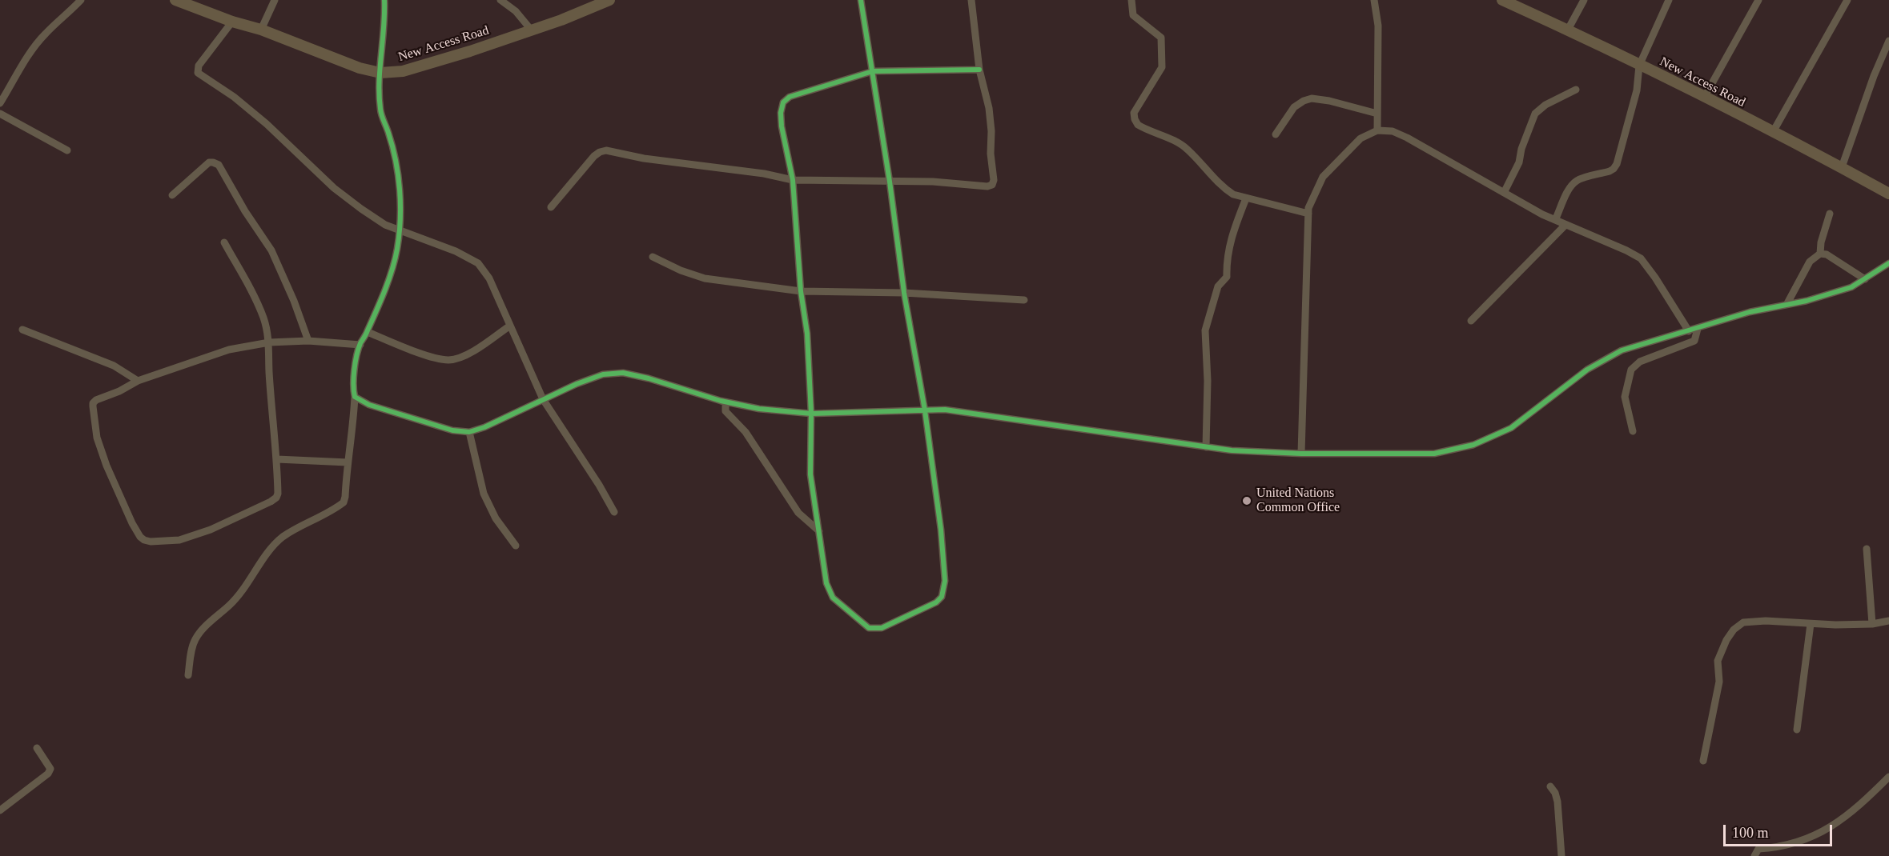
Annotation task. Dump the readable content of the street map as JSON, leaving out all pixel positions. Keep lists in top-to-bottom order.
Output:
{
  "streets": {
    "main road": ["New Access Road"]
  },
  "places": ["United Nations Common Office"],
  "scale_bar": "100 m"
}
